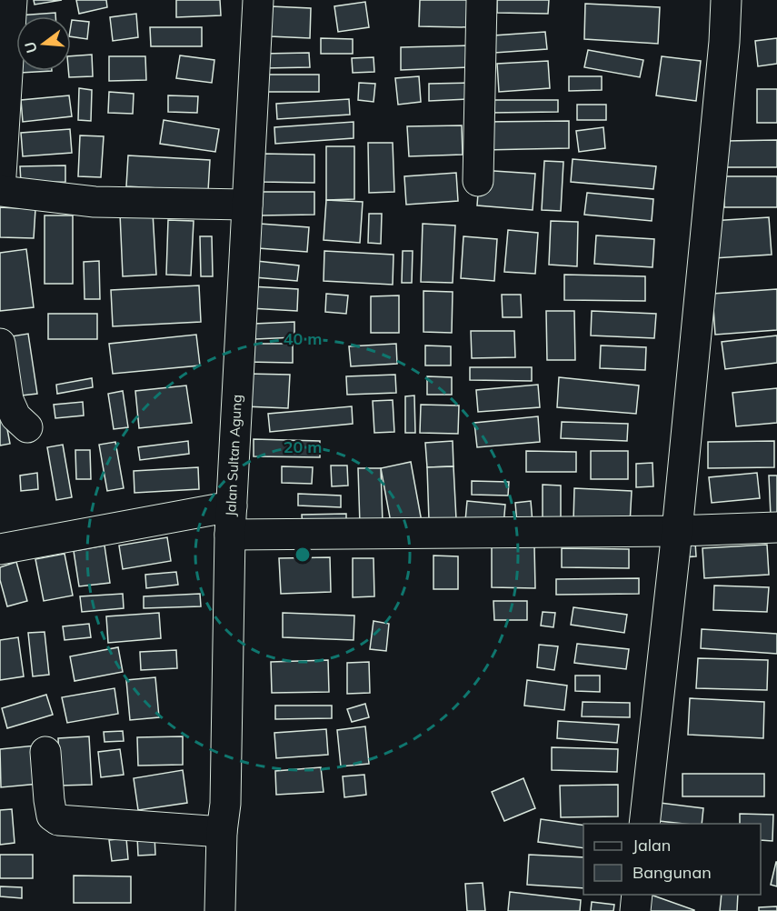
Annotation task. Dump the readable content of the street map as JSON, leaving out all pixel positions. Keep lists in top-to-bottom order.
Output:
{
  "streets": {
    "street": ["Jalan Sultan Agung"]
  },
  "legend": ["Jalan", "Bangunan"],
  "north": "left",
  "rings": ["40 m", "20 m"]
}
